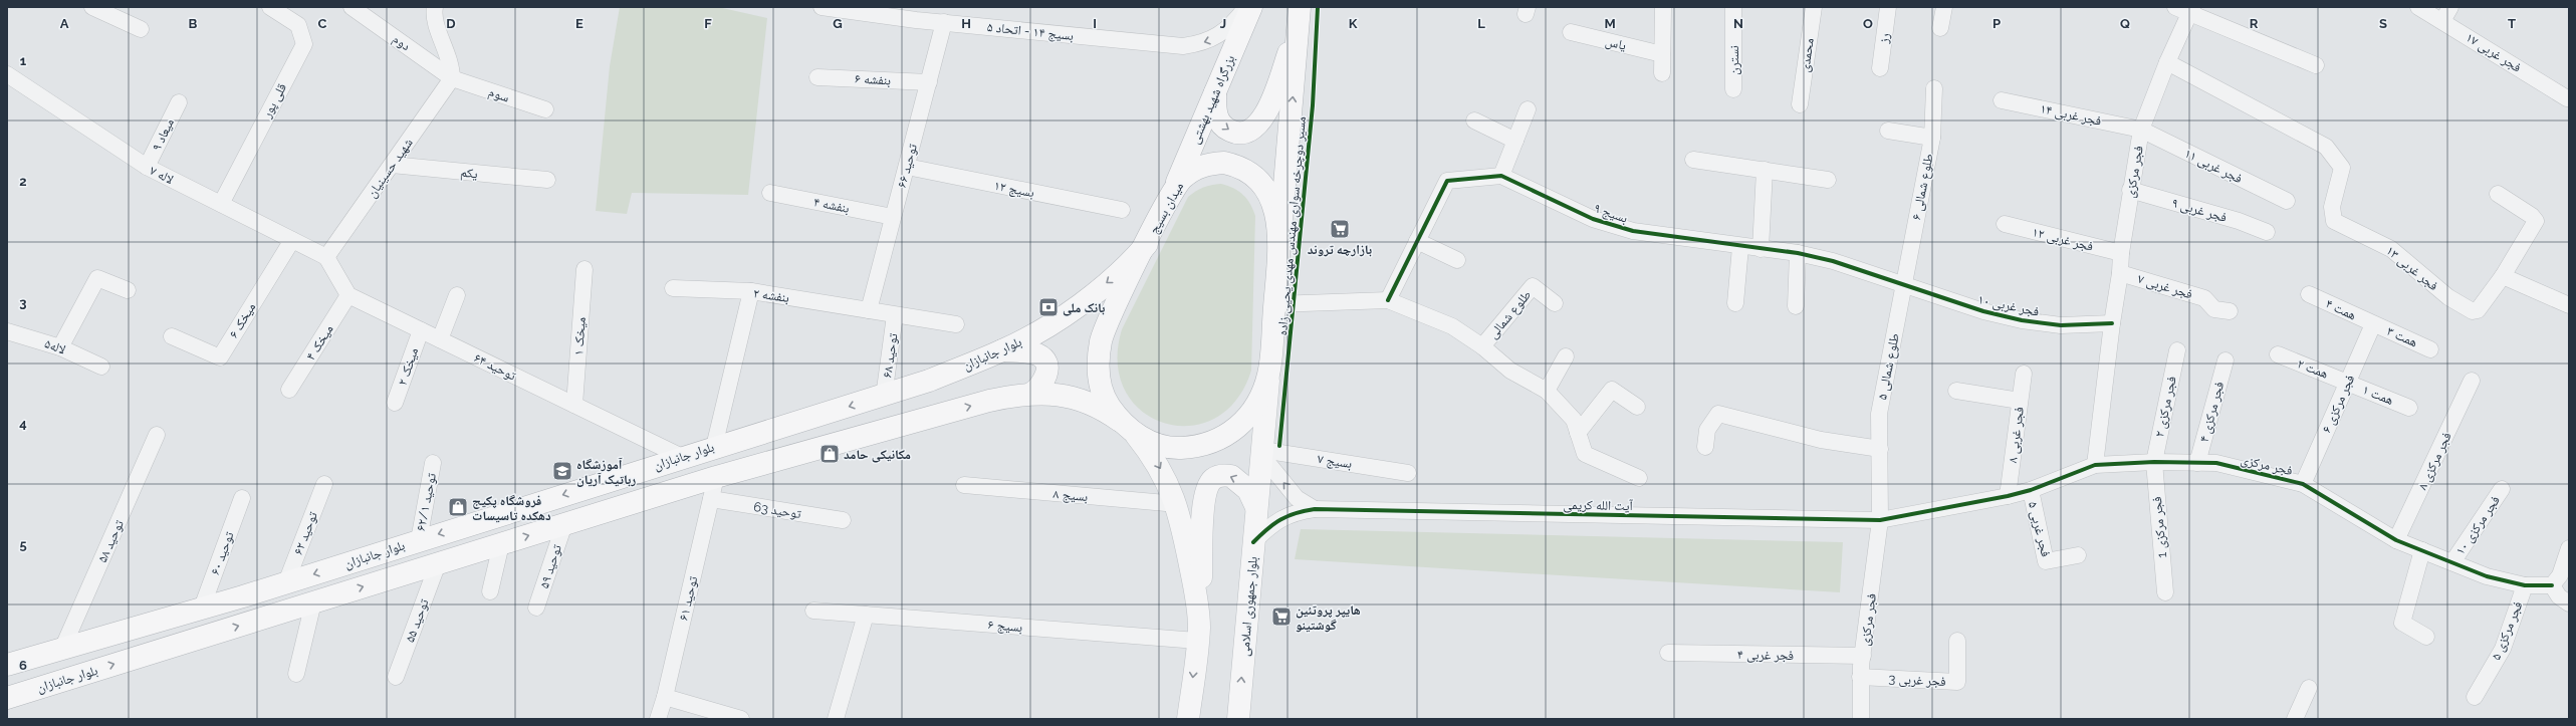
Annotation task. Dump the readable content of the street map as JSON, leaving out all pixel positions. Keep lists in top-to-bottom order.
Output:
{
  "streets": {
    "main road": [
      "بزرگراه شهید بهشتی",
      "میدان بسیج",
      "بلوار جانبازان",
      "بلوار جمهوری اسلامی"
    ],
    "street": [
      "بسیج ۱۴ - اتحاد ۵",
      "رز",
      "دوم",
      "یاس",
      "فجر غربی ۱۷",
      "محمدی",
      "نسترن",
      "بنفشه ۶",
      "سوم",
      "قلی پور",
      "فجر غربی ۱۴",
      "میعاد ۹",
      "توحید ۶۶",
      "فجر غربی ۱۱",
      "شهید حسینیان",
      "فجر مرکزی",
      "یکم",
      "لاله ۷",
      "طلوع شمالی ۶",
      "بسیج ۱۲",
      "بنفشه ۴",
      "فجر غربی ۹",
      "بسیج ۹",
      "فجر غربی ۱۲",
      "فجر غربی ۱۳",
      "فجر غربی ۷",
      "بنفشه ۲",
      "فجر غربی ۱۰",
      "همت ۴",
      "طلوع شمالی",
      "میخک ۶",
      "میخک ۱",
      "همت ۳",
      "میخک ۴",
      "لاله۵",
      "توحید ۶۸",
      "میخک ۲",
      "توحید ۶۴",
      "طلوع شمالی ۵",
      "همت ۲",
      "همت ۱",
      "فجر مرکزی ۶",
      "فجر مرکزی ۲",
      "فجر مرکزی ۴",
      "فجر غربی ۸",
      "بسیج ۷",
      "فجر مرکزی ۸",
      "بسیج ۸",
      "توحید ۶۲/۱",
      "آیت الله کریمی",
      "توحید 63",
      "فجر مرکزی ۱۰",
      "فجر مرکزی 1",
      "فجر غربی ۵",
      "توحید ۶۲",
      "توحید ۵۸",
      "توحید ۶۰",
      "توحید ۵۹",
      "توحید ۶۱",
      "توحید ۵۵",
      "بسیج ۶",
      "فجر مرکزی ۵",
      "فجر غربی ۴",
      "فجر غربی 3"
    ],
    "cycle path": ["مسیر دوچرخه سواری مهندس مهدی یحیی زاده"]
  },
  "crossings": [
    ["بسیج ۱۴ - اتحاد ۵", "توحید ۶۶"],
    ["دوم", "سوم"],
    ["دوم", "شهید حسینیان"],
    ["بنفشه ۶", "توحید ۶۶"],
    ["سوم", "شهید حسینیان"],
    ["بزرگراه شهید بهشتی", "میدان بسیج"],
    ["قلی پور", "لاله ۷"],
    ["فجر غربی ۱۴", "فجر غربی ۱۱"],
    ["فجر غربی ۱۴", "فجر مرکزی"],
    ["میعاد ۹", "لاله ۷"],
    ["توحید ۶۶", "بسیج ۱۲"],
    ["توحید ۶۶", "بنفشه ۴"],
    ["توحید ۶۶", "بنفشه ۲"],
    ["فجر غربی ۱۱", "فجر مرکزی"],
    ["شهید حسینیان", "یکم"],
    ["شهید حسینیان", "لاله ۷"],
    ["فجر مرکزی", "فجر غربی ۹"],
    ["فجر مرکزی", "فجر غربی ۱۲"],
    ["فجر مرکزی", "فجر غربی ۱۳"],
    ["فجر مرکزی", "فجر غربی ۷"],
    ["فجر مرکزی", "فجر غربی ۱۰"],
    ["فجر مرکزی", "طلوع شمالی ۵"],
    ["فجر مرکزی", "فجر مرکزی ۶"],
    ["فجر مرکزی", "فجر مرکزی ۲"],
    ["فجر مرکزی", "فجر مرکزی ۴"],
    ["فجر مرکزی", "فجر غربی ۸"],
    ["فجر مرکزی", "فجر مرکزی ۸"],
    ["فجر مرکزی", "آیت الله کریمی"],
    ["فجر مرکزی", "فجر مرکزی ۱۰"],
    ["فجر مرکزی", "فجر مرکزی 1"],
    ["فجر مرکزی", "فجر غربی ۵"],
    ["فجر مرکزی", "فجر مرکزی ۵"],
    ["فجر مرکزی", "فجر غربی ۴"],
    ["فجر مرکزی", "فجر غربی 3"],
    ["لاله ۷", "میخک ۶"],
    ["طلوع شمالی ۶", "بسیج ۹"],
    ["طلوع شمالی ۶", "فجر غربی ۱۰"],
    ["طلوع شمالی ۶", "طلوع شمالی ۵"],
    ["میدان بسیج", "بلوار جانبازان"],
    ["میدان بسیج", "بلوار جمهوری اسلامی"],
    ["بسیج ۹", "فجر غربی ۱۰"],
    ["بسیج ۹", "طلوع شمالی ۵"],
    ["بنفشه ۲", "توحید ۶۸"],
    ["فجر غربی ۱۰", "طلوع شمالی ۵"],
    ["همت ۴", "همت ۳"],
    ["همت ۴", "فجر مرکزی ۶"],
    ["میخک ۱", "توحید ۶۴"],
    ["همت ۳", "فجر مرکزی ۶"],
    ["میخک ۴", "توحید ۶۴"],
    ["بلوار جانبازان", "توحید ۶۸"],
    ["بلوار جانبازان", "توحید ۶۴"],
    ["بلوار جانبازان", "توحید ۶۲/۱"],
    ["بلوار جانبازان", "توحید ۶۲"],
    ["بلوار جانبازان", "توحید ۵۸"],
    ["بلوار جانبازان", "توحید ۶۰"],
    ["بلوار جانبازان", "توحید ۵۹"],
    ["بلوار جانبازان", "توحید ۶۱"],
    ["بلوار جانبازان", "توحید ۵۵"],
    ["میخک ۲", "توحید ۶۴"],
    ["طلوع شمالی ۵", "آیت الله کریمی"],
    ["همت ۲", "همت ۱"],
    ["همت ۲", "فجر مرکزی ۶"],
    ["همت ۱", "فجر مرکزی ۶"],
    ["فجر مرکزی ۲", "فجر مرکزی 1"],
    ["فجر غربی ۸", "آیت الله کریمی"],
    ["بسیج ۷", "بلوار جمهوری اسلامی"],
    ["آیت الله کریمی", "بلوار جمهوری اسلامی"],
    ["توحید 63", "توحید ۶۱"]
  ],
  "one_way": ["بسیج ۱۴ - اتحاد ۵"],
  "places": {
    "supermarket": ["بازارچه تروند", "هایپر پروتئین گوشتینو"],
    "bank": ["بانک ملی"],
    "shop": ["مکانیکی حامد", "فروشگاه پکیج دهکده تاسیسات"],
    "school or university": ["آموزشگاه رباتیک آریان"]
  },
  "grid": {
    "columns": [
      "A",
      "B",
      "C",
      "D",
      "E",
      "F",
      "G",
      "H",
      "I",
      "J",
      "K",
      "L",
      "M",
      "N",
      "O",
      "P",
      "Q",
      "R",
      "S",
      "T"
    ],
    "rows": [
      "1",
      "2",
      "3",
      "4",
      "5",
      "6"
    ]
  }
}
